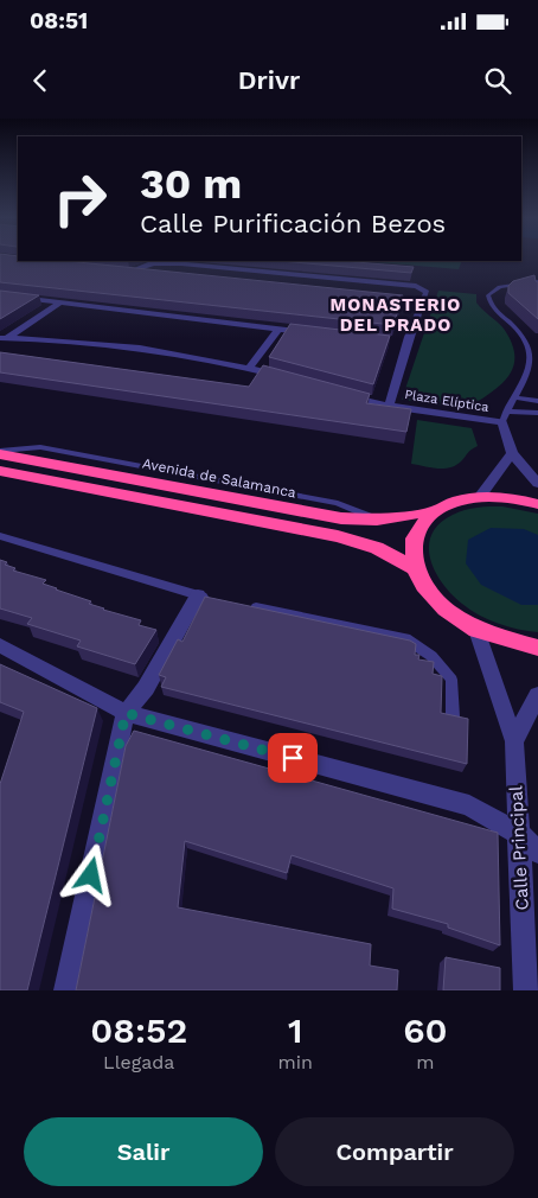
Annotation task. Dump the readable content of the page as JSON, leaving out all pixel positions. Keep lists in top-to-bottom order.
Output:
{
  "streets": {
    "highway": ["Avenida de Salamanca"],
    "street": ["Plaza Elíptica", "Calle Principal"]
  },
  "districts": ["MONASTERIO DEL PRADO"],
  "page": {
    "status": "08:51",
    "header": "Drivr",
    "turn": ["30 m", "Calle Purificación Bezos"],
    "eta": [
      "08:52",
      "Llegada",
      "1",
      "min",
      "60",
      "m"
    ],
    "buttons": ["Salir", "Compartir"]
  }
}
